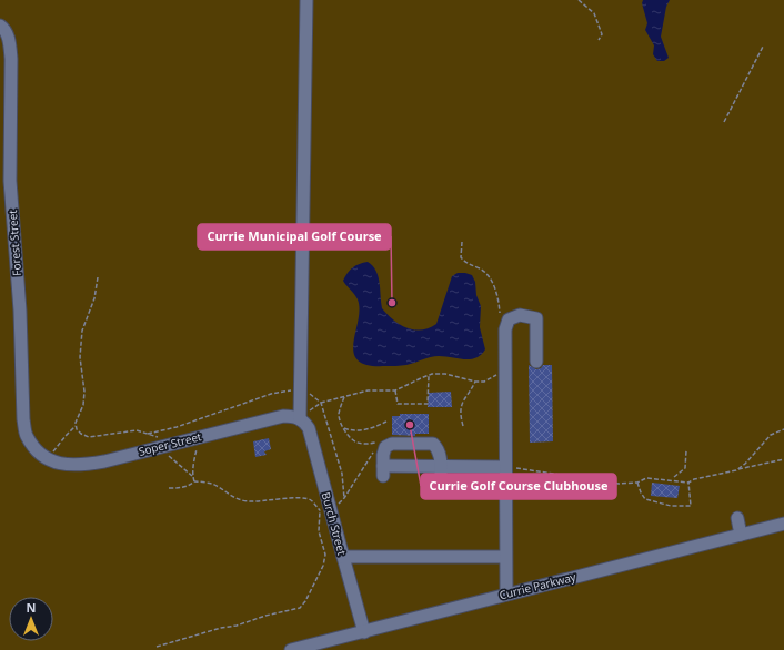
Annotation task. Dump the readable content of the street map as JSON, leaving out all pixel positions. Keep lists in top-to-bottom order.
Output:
{
  "streets": {
    "street": [
      "Forest Street",
      "Soper Street",
      "Burch Street",
      "Currie Parkway"
    ]
  },
  "crossings": [
    ["Forest Street", "Soper Street"],
    ["Soper Street", "Burch Street"],
    ["Burch Street", "Currie Parkway"]
  ],
  "places": ["Currie Municipal Golf Course", "Currie Golf Course Clubhouse"],
  "north": "top"
}
